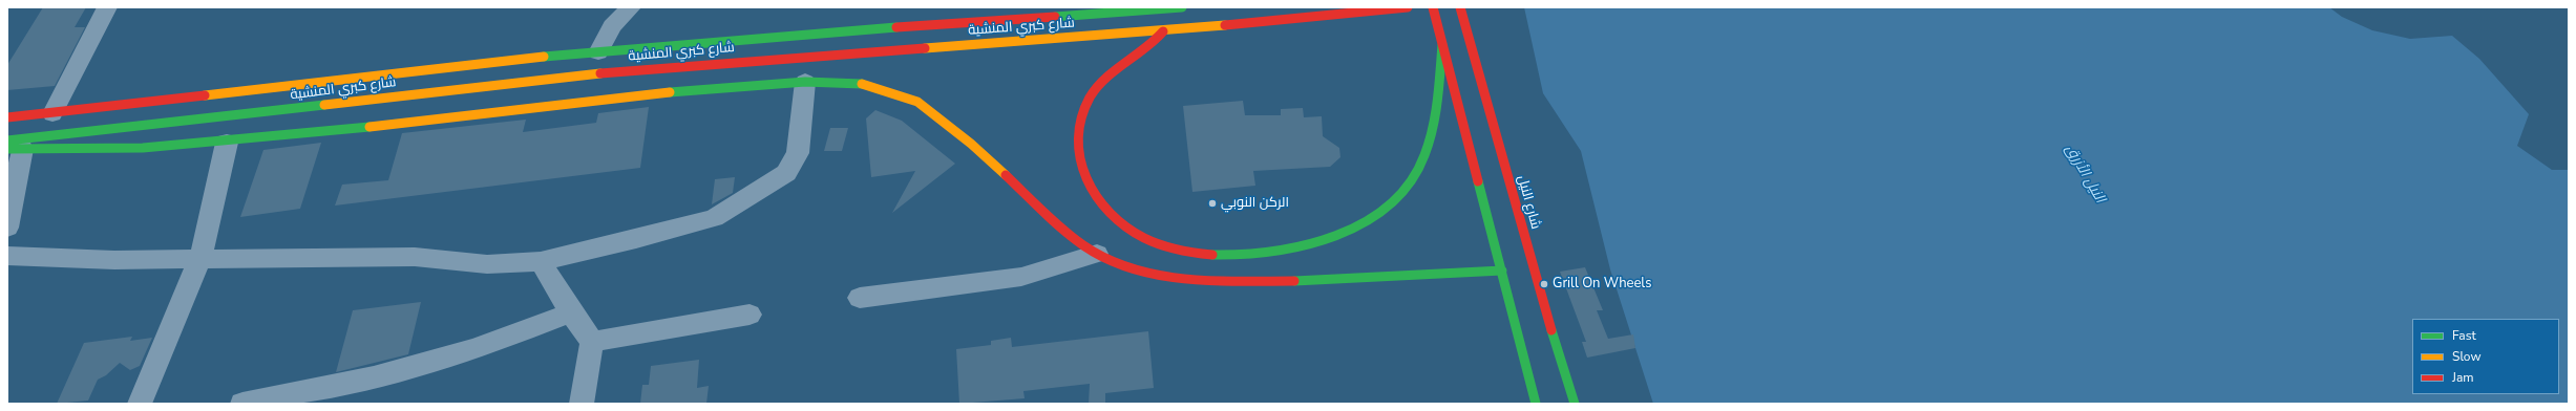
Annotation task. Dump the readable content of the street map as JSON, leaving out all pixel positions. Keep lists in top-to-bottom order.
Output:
{
  "streets": {
    "main road": ["شارع كبري المنشية", "شارع النيل"]
  },
  "water": ["النيل الأزرق"],
  "places": ["الركن النوبي", "Grill On Wheels"],
  "legend": ["Fast", "Slow", "Jam"]
}
